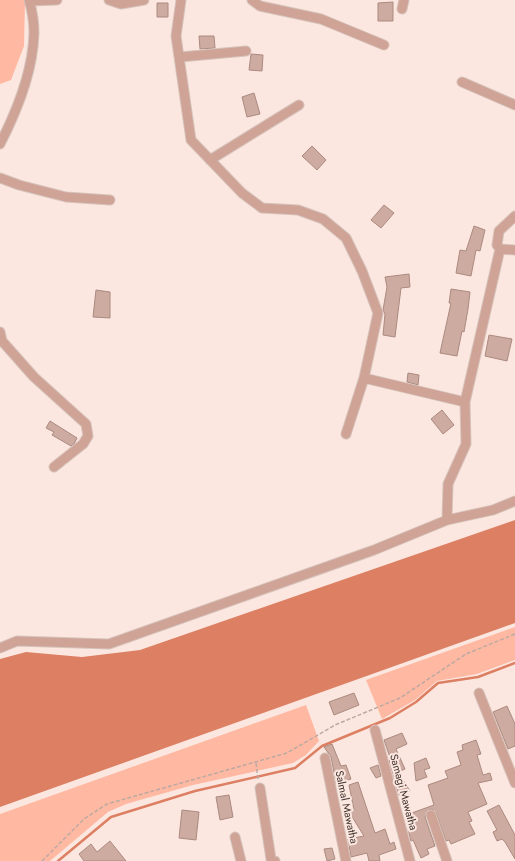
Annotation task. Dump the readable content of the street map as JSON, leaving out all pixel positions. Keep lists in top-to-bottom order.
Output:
{
  "streets": {
    "street": ["Samagi Mawatha", "Salmal Mawatha"]
  }
}
